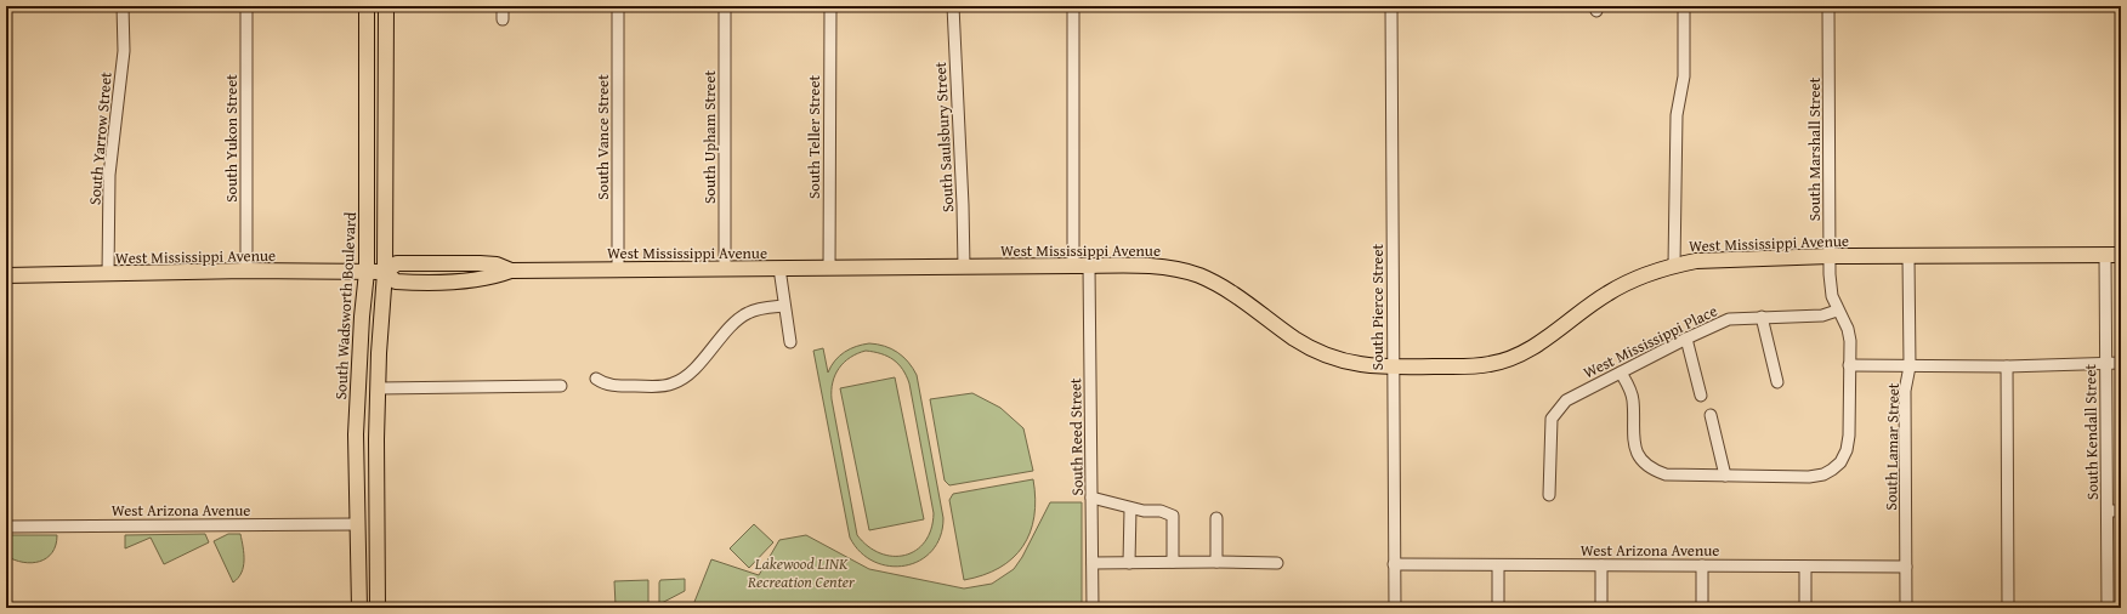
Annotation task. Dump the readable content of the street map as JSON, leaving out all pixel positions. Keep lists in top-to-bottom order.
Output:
{
  "streets": {
    "main road": ["West Mississippi Avenue", "South Wadsworth Boulevard"],
    "street": [
      "South Vance Street",
      "South Upham Street",
      "South Teller Street",
      "South Saulsbury Street",
      "South Yarrow Street",
      "South Yukon Street",
      "South Marshall Street",
      "South Pierce Street",
      "West Mississippi Place",
      "South Kendall Street",
      "South Reed Street",
      "South Lamar Street",
      "West Arizona Avenue"
    ]
  },
  "crossings": [
    ["South Vance Street", "West Mississippi Avenue"],
    ["South Upham Street", "West Mississippi Avenue"],
    ["South Teller Street", "West Mississippi Avenue"],
    ["South Saulsbury Street", "West Mississippi Avenue"],
    ["South Yarrow Street", "West Mississippi Avenue"],
    ["South Yukon Street", "West Mississippi Avenue"],
    ["South Marshall Street", "West Mississippi Avenue"],
    ["South Marshall Street", "West Mississippi Place"],
    ["West Mississippi Avenue", "South Wadsworth Boulevard"],
    ["West Mississippi Avenue", "South Pierce Street"],
    ["West Mississippi Avenue", "South Kendall Street"],
    ["West Mississippi Avenue", "South Reed Street"],
    ["West Mississippi Avenue", "South Lamar Street"],
    ["South Wadsworth Boulevard", "West Arizona Avenue"],
    ["South Pierce Street", "West Arizona Avenue"],
    ["South Lamar Street", "West Arizona Avenue"]
  ],
  "parks": ["Lakewood LINK Recreation Center"]
}
